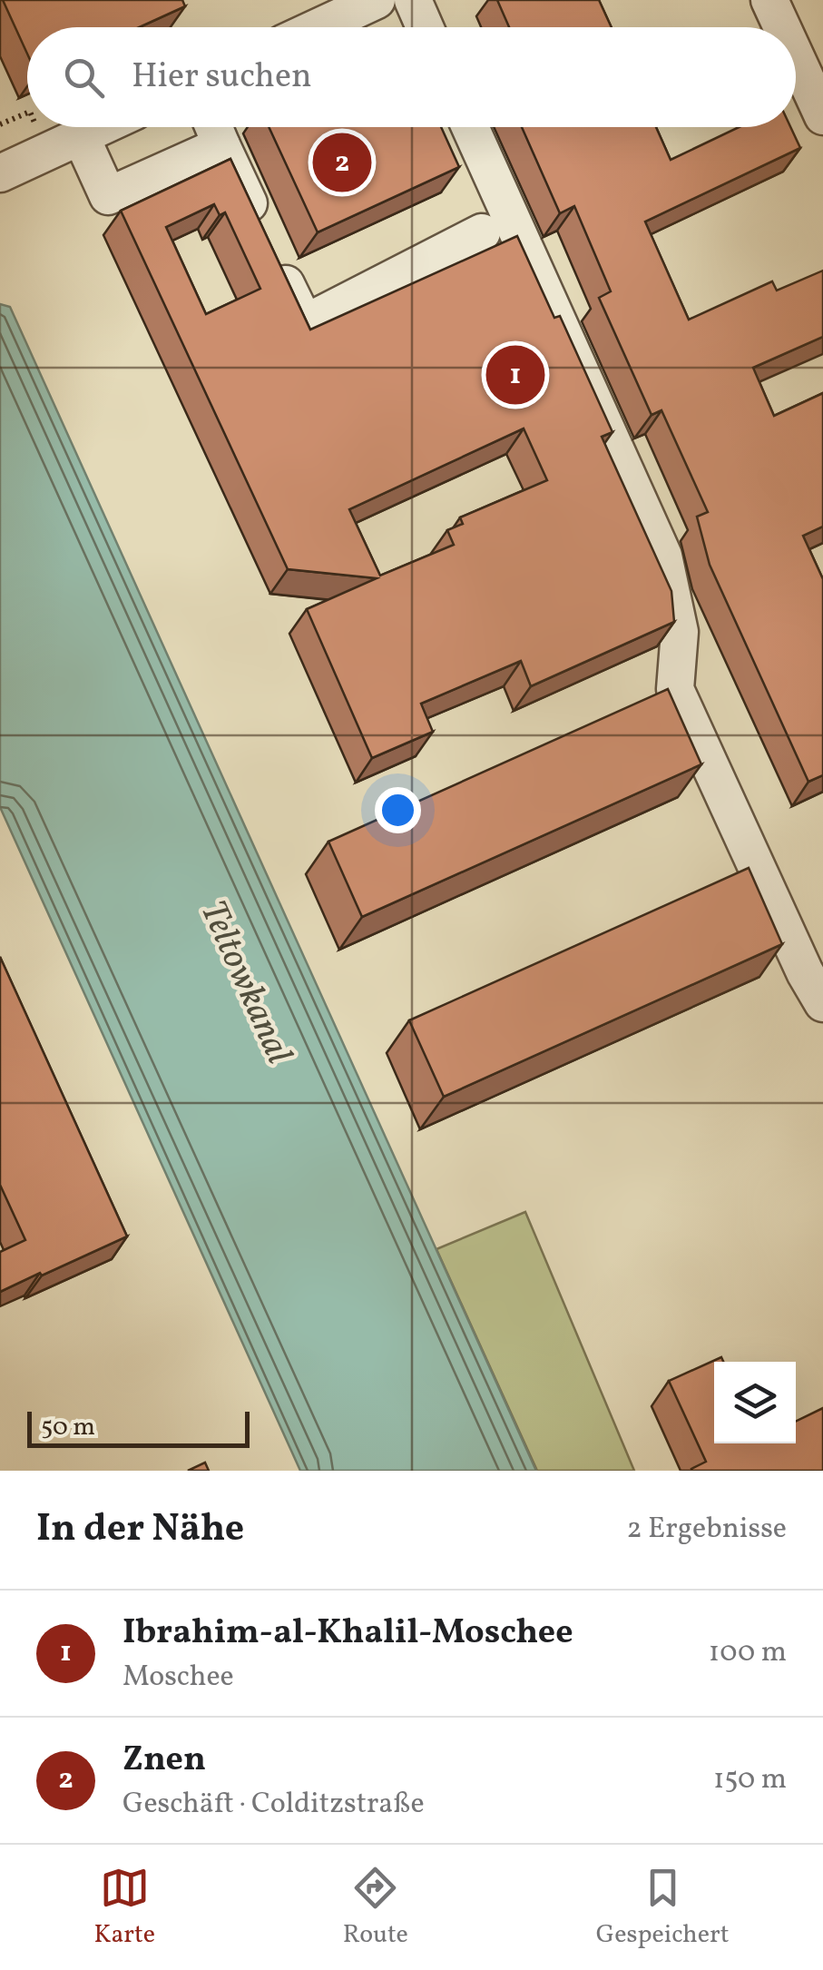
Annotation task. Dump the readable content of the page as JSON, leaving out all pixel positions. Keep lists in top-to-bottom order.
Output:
{
  "water": ["Teltowkanal"],
  "scale_bar": "50 m",
  "page": {
    "search": "Hier suchen",
    "pins": ["2", "1"],
    "scale": "50 m",
    "heading": ["In der Nähe", "2 Ergebnisse"],
    "list": [
      {
        "mark": "1",
        "name": "Ibrahim-al-Khalil-Moschee",
        "note": "Moschee",
        "value": "100 m"
      },
      {
        "mark": "2",
        "name": "Znen",
        "note": "Geschäft · Colditzstraße",
        "value": "150 m"
      }
    ],
    "nav": ["Karte", "Route", "Gespeichert"]
  }
}
